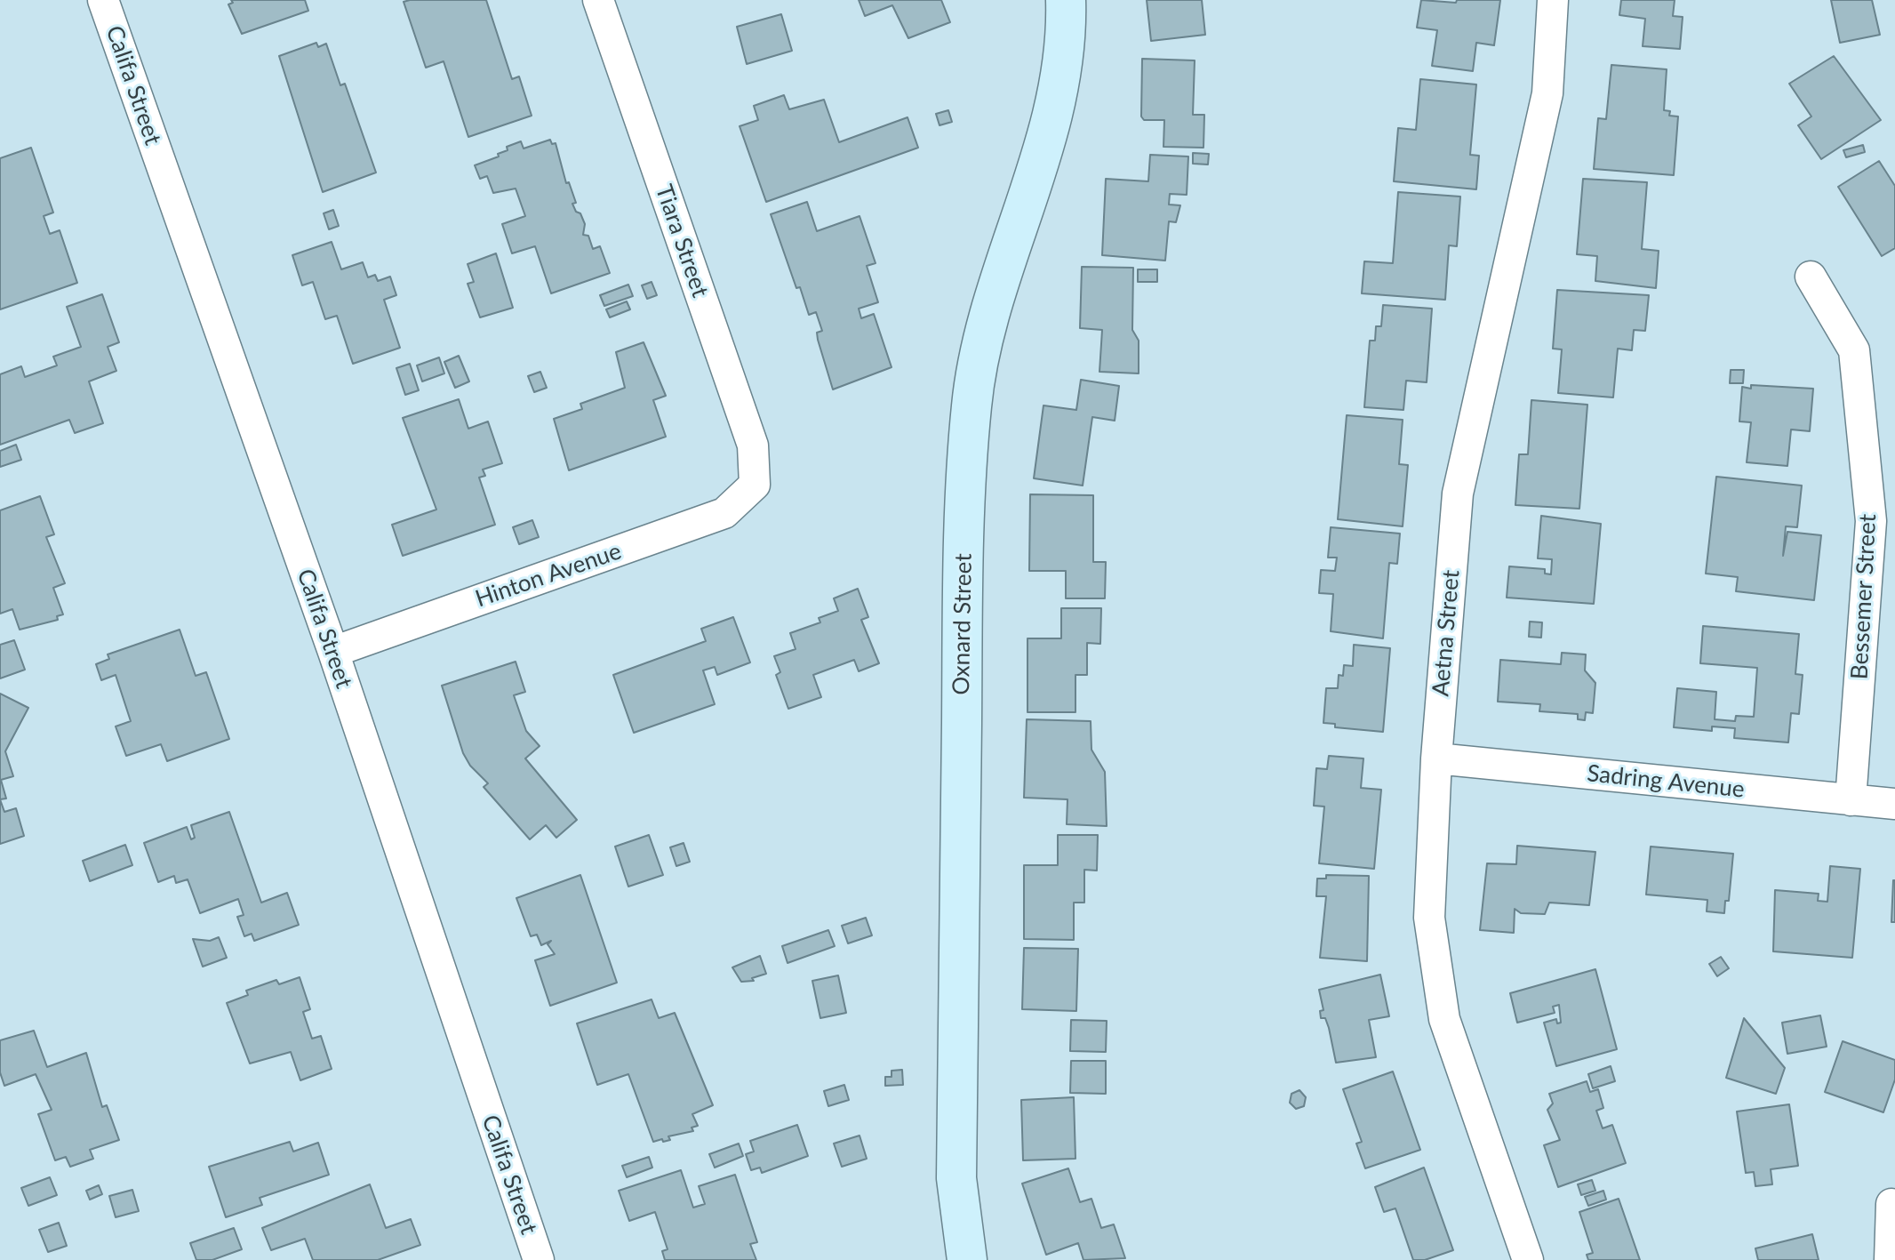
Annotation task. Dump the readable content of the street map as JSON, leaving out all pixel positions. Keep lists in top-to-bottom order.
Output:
{
  "streets": {
    "street": [
      "Califa Street",
      "Tiara Street",
      "Hinton Avenue",
      "Bessemer Street",
      "Oxnard Street",
      "Aetna Street",
      "Sadring Avenue"
    ]
  },
  "crossings": [
    ["Califa Street", "Hinton Avenue"],
    ["Tiara Street", "Hinton Avenue"],
    ["Bessemer Street", "Sadring Avenue"],
    ["Aetna Street", "Sadring Avenue"]
  ]
}
